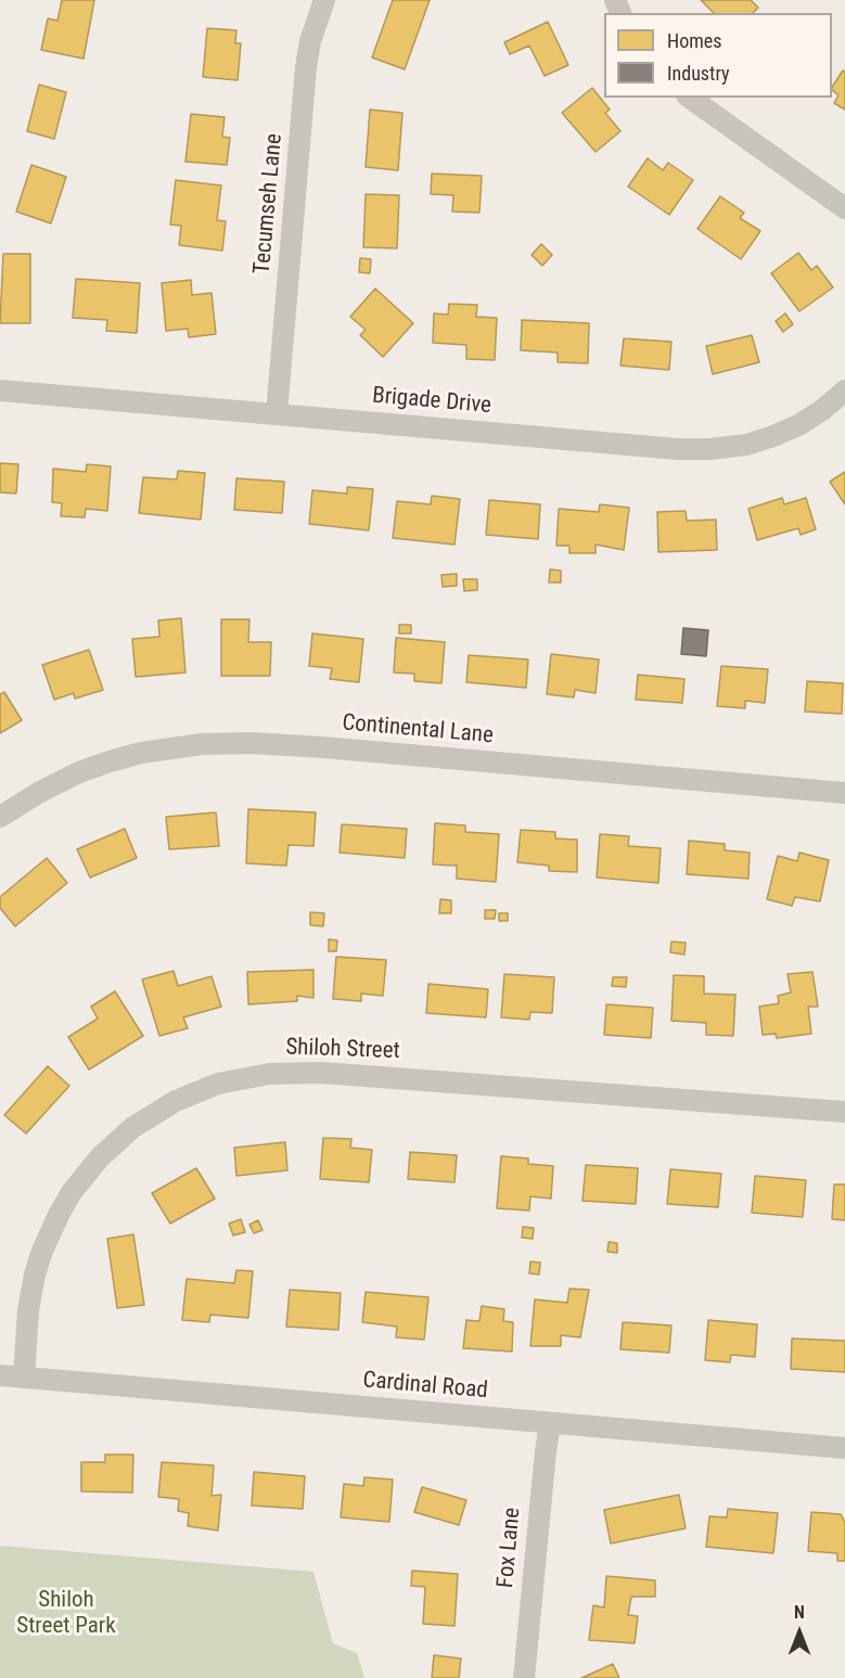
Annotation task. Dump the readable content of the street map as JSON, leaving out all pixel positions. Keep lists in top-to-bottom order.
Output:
{
  "streets": {
    "street": [
      "Tecumseh Lane",
      "Brigade Drive",
      "Continental Lane",
      "Shiloh Street",
      "Cardinal Road",
      "Fox Lane"
    ]
  },
  "crossings": [
    ["Tecumseh Lane", "Brigade Drive"],
    ["Shiloh Street", "Cardinal Road"],
    ["Cardinal Road", "Fox Lane"]
  ],
  "parks": ["Shiloh Street Park"],
  "legend": ["Homes", "Industry"],
  "north": "top"
}
